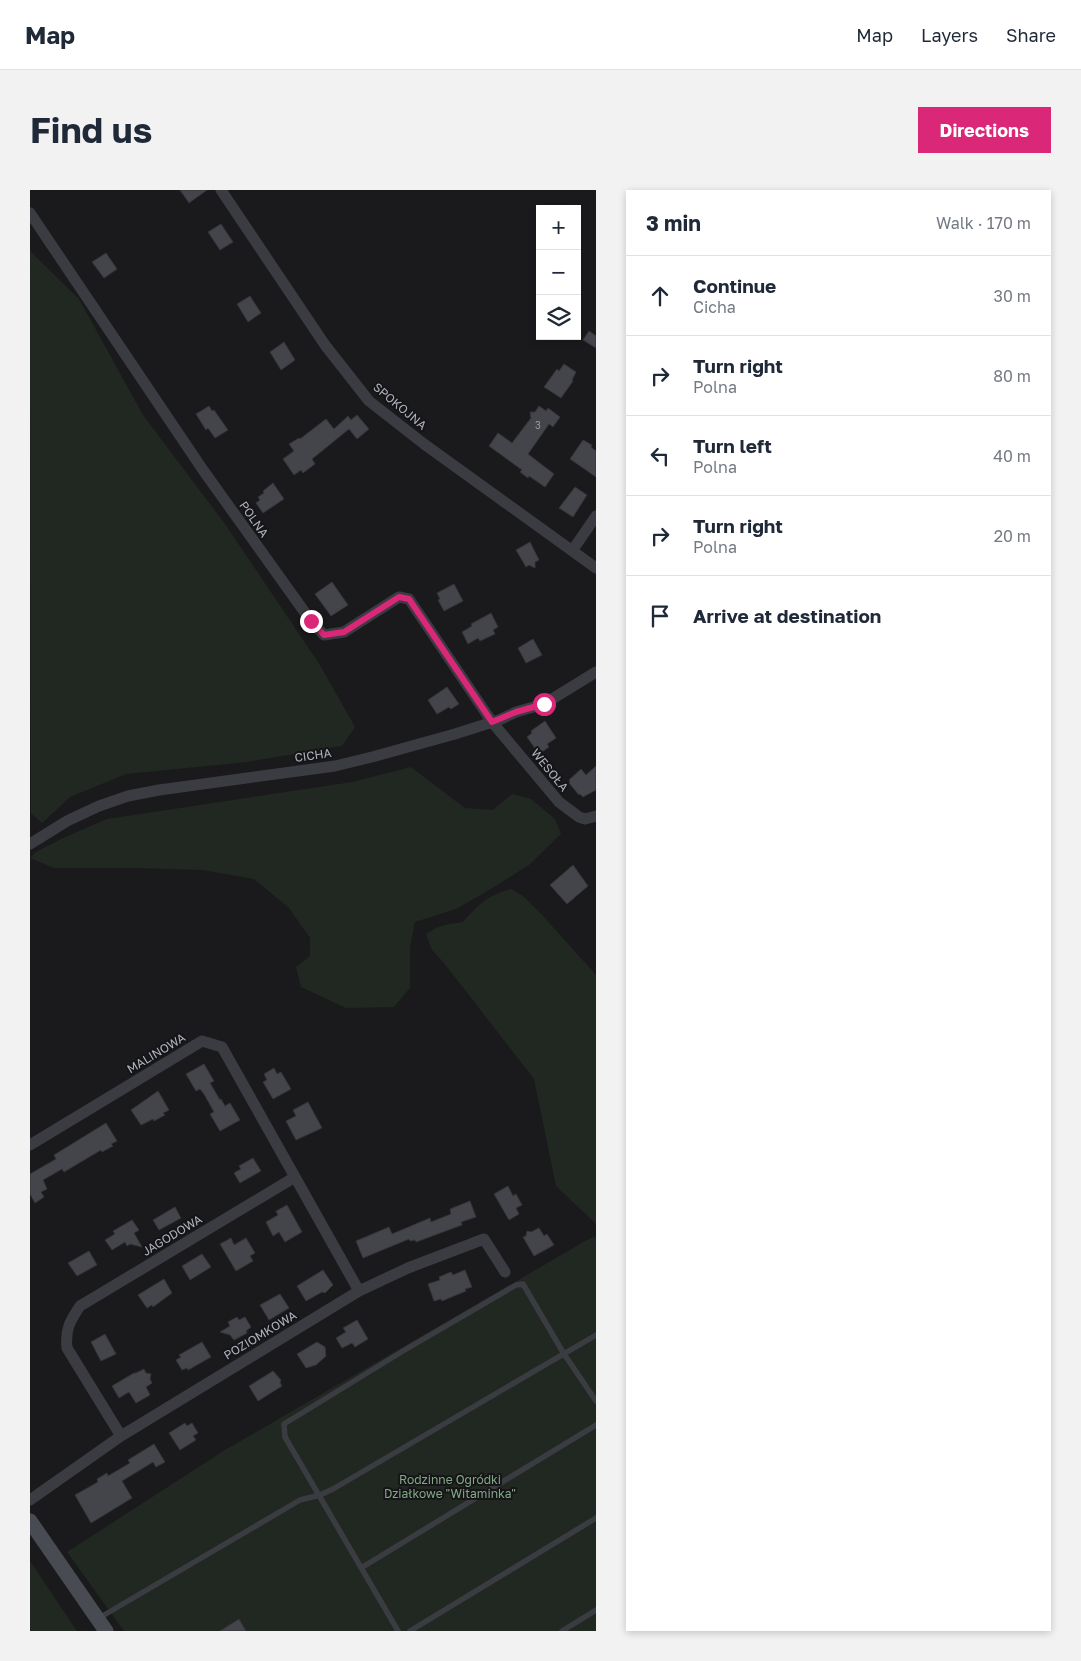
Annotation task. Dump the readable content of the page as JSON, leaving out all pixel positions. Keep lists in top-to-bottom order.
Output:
{
  "streets": {
    "street": [
      "SPOKOJNA",
      "POLNA",
      "CICHA",
      "WESOŁA",
      "MALINOWA",
      "JAGODOWA",
      "POZIOMKOWA"
    ]
  },
  "crossings": [
    ["POLNA", "CICHA"],
    ["POLNA", "WESOŁA"],
    ["CICHA", "WESOŁA"],
    ["MALINOWA", "JAGODOWA"],
    ["JAGODOWA", "POZIOMKOWA"]
  ],
  "parks": ["Rodzinne Ogródki Działkowe \"Witaminka\""],
  "house_numbers": ["3"],
  "page": {
    "header": "Map",
    "nav": ["Map", "Layers", "Share"],
    "buttons": "Directions",
    "title": "Find us",
    "heading": ["3 min", "Walk · 170 m"],
    "map_buttons": ["+", "−"],
    "list": [
      ["Continue", "Cicha", "30 m"],
      ["Turn right", "Polna", "80 m"],
      ["Turn left", "Polna", "40 m"],
      ["Turn right", "Polna", "20 m"],
      "Arrive at destination"
    ]
  }
}
